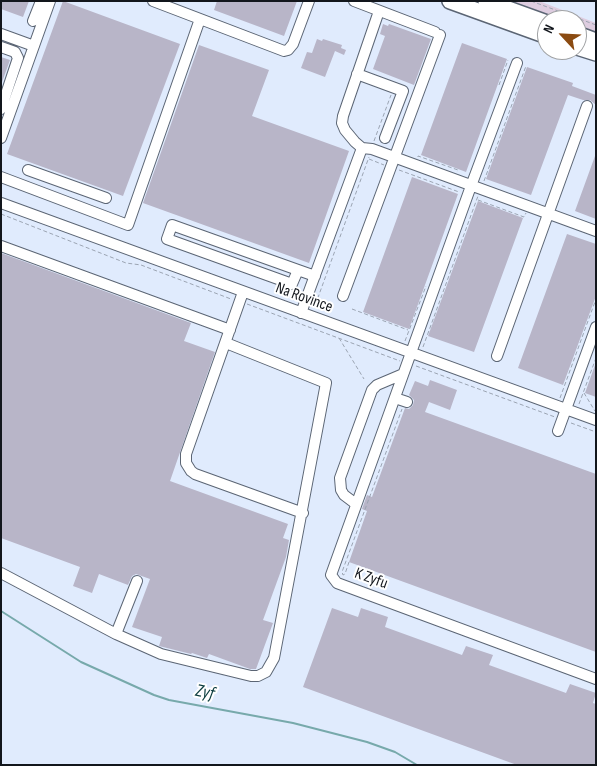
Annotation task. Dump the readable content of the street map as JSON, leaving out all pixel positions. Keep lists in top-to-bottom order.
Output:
{
  "streets": {
    "street": ["Na Rovince", "K Zyfu"]
  },
  "crossings": [
    ["Na Rovince", "K Zyfu"]
  ],
  "water": ["Zyf"],
  "north": "top left"
}
